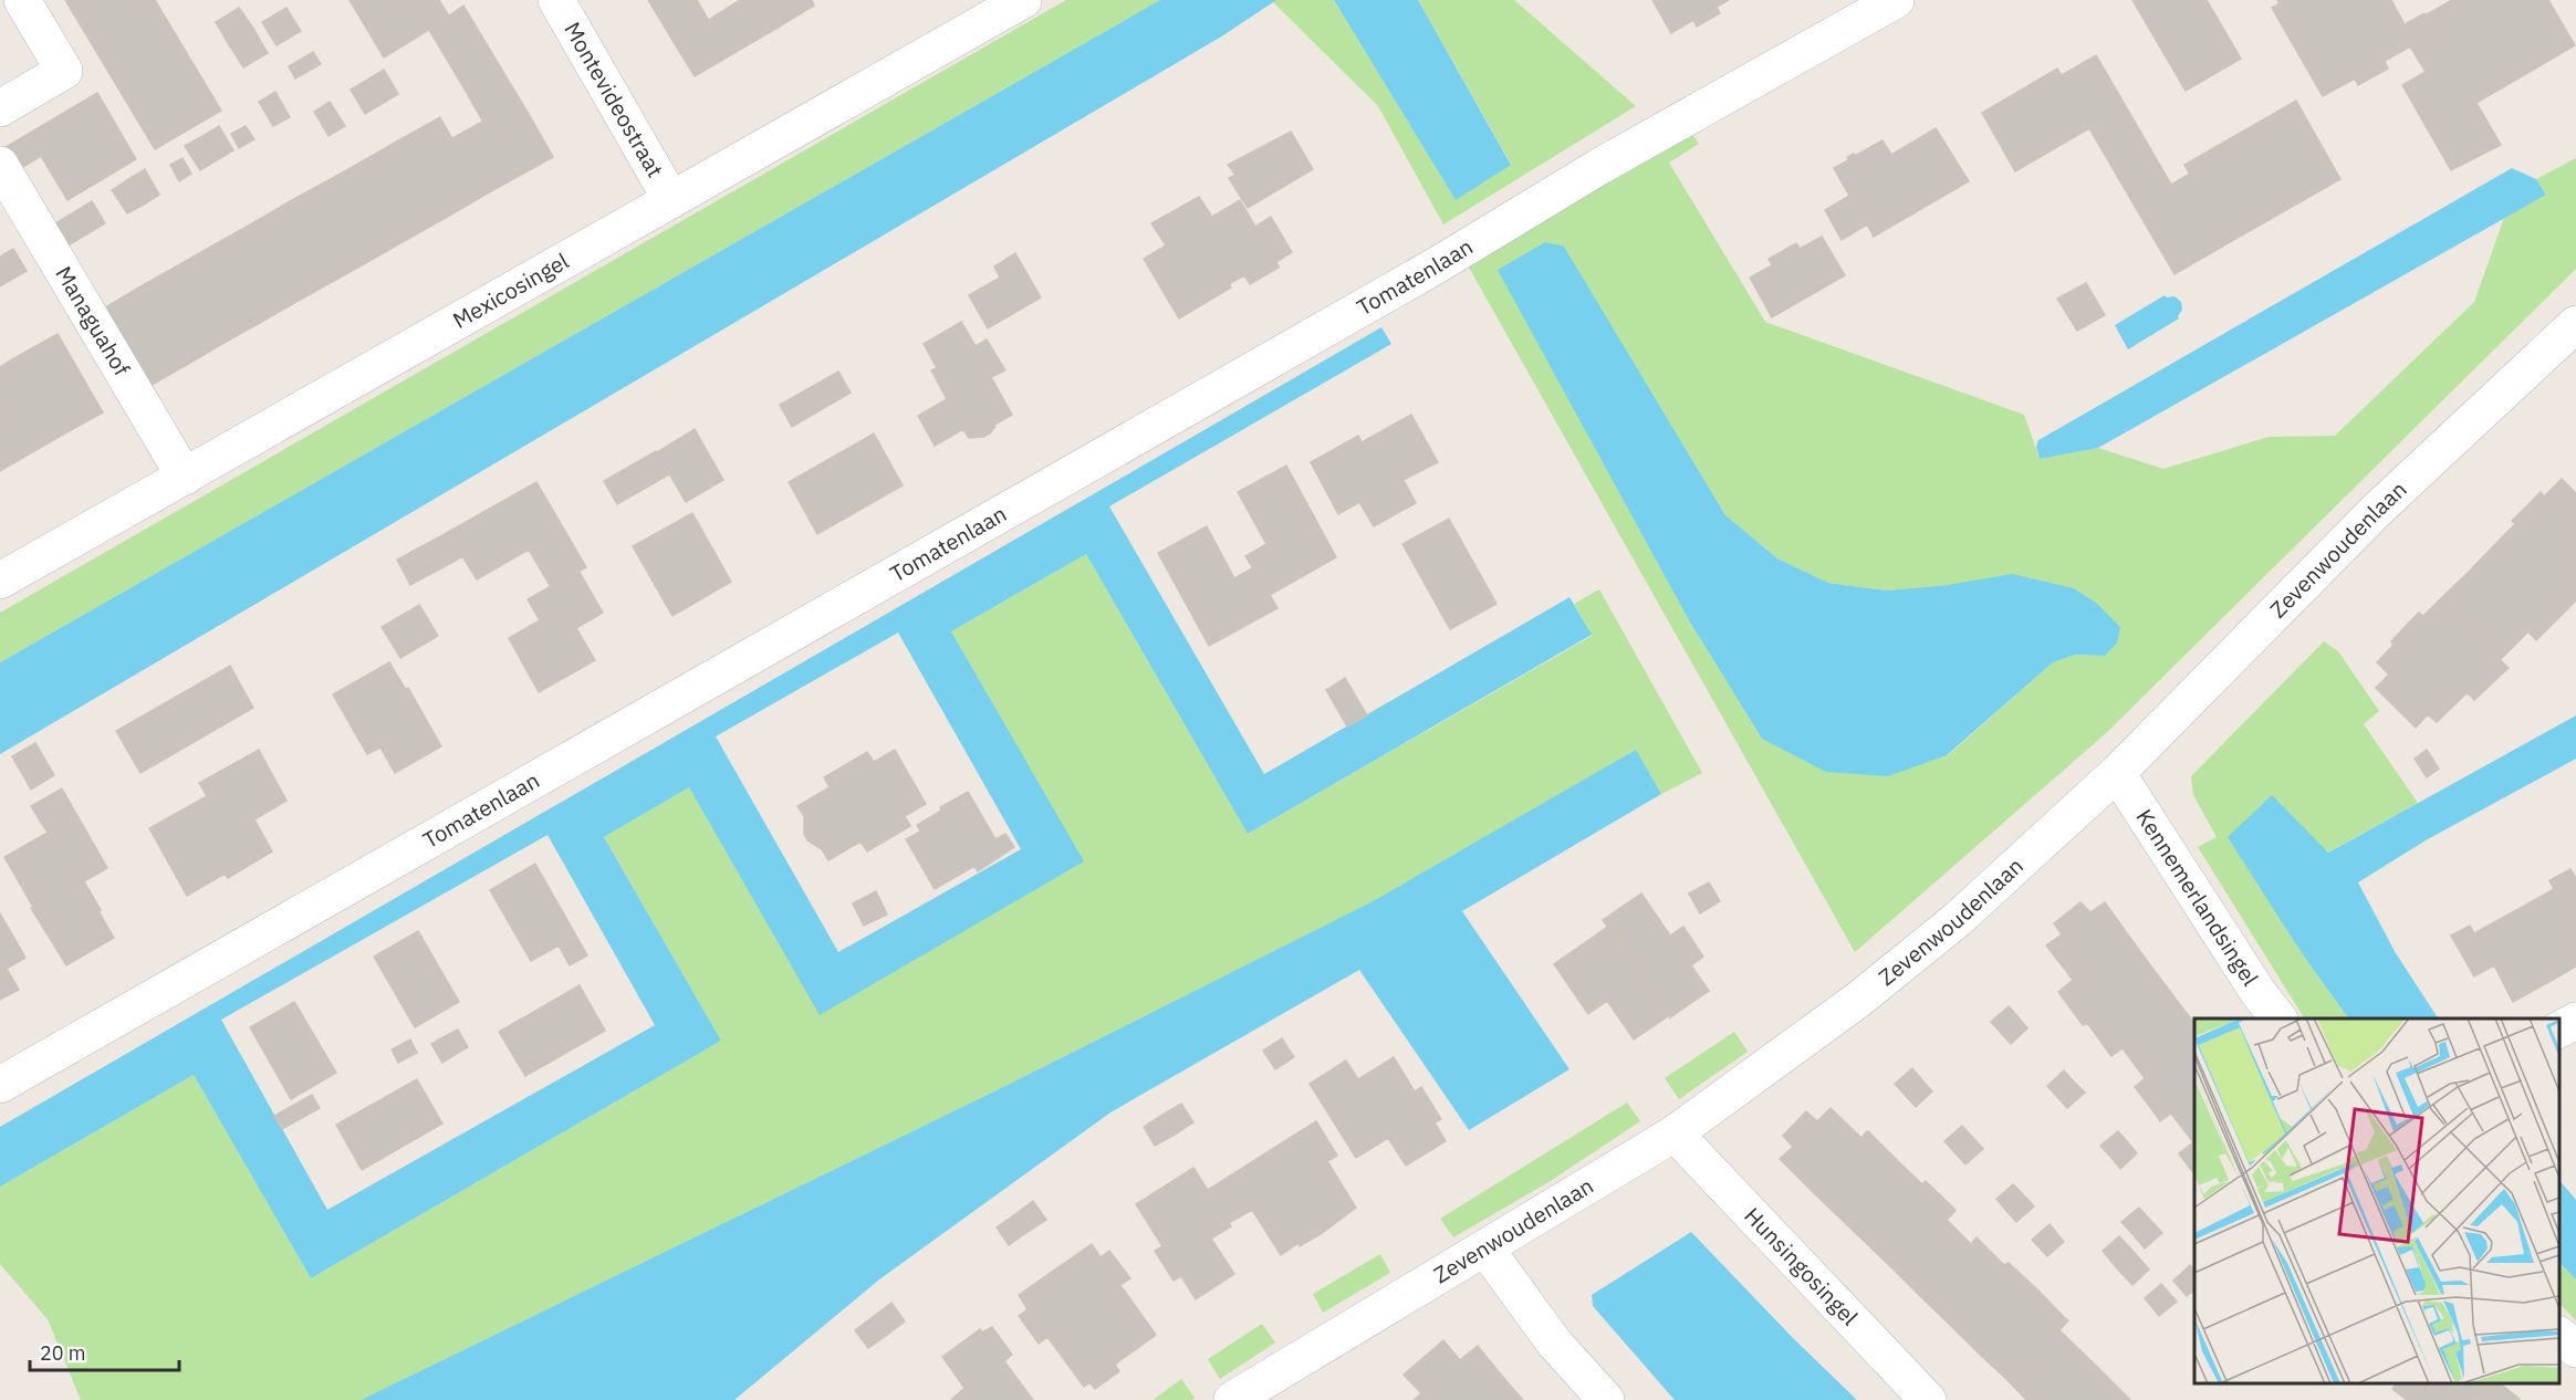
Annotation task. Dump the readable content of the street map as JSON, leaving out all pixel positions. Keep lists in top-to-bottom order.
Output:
{
  "streets": {
    "street": [
      "Montevideostraat",
      "Tomatenlaan",
      "Mexicosingel",
      "Managuahof",
      "Zevenwoudenlaan",
      "Kennemerlandsingel",
      "Hunsingosingel"
    ]
  },
  "crossings": [
    ["Montevideostraat", "Mexicosingel"],
    ["Mexicosingel", "Managuahof"],
    ["Zevenwoudenlaan", "Kennemerlandsingel"],
    ["Zevenwoudenlaan", "Hunsingosingel"]
  ],
  "scale_bar": "20 m"
}
